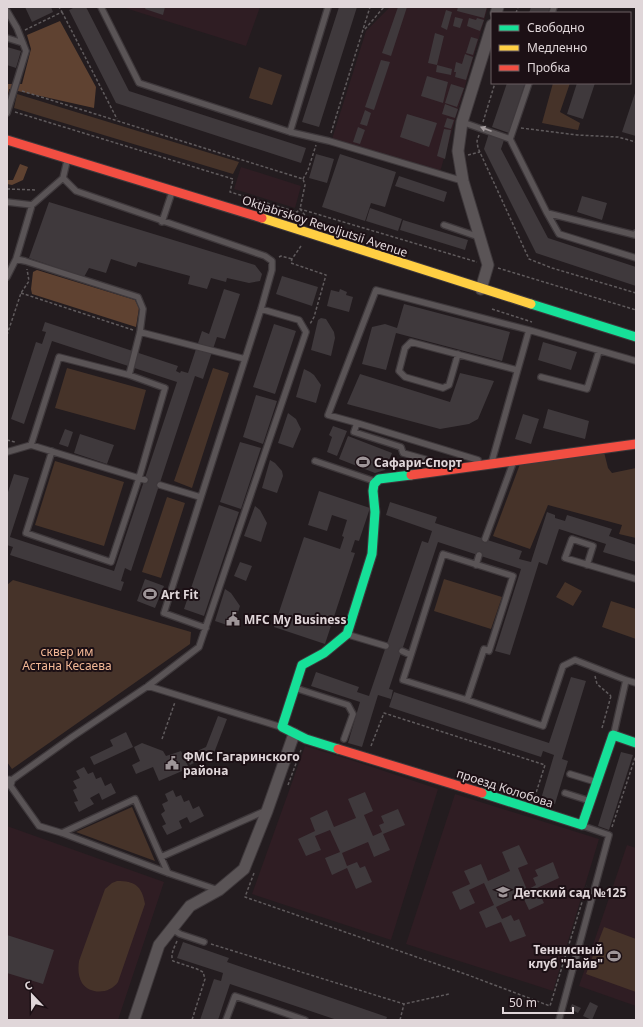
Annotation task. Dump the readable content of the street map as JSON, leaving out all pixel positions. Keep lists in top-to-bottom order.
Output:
{
  "streets": {
    "street": ["Oktjabrskoy Revoljutsii Avenue", "проезд Колобова"]
  },
  "parks": ["сквер им Астана Кесаева"],
  "places": {
    "sports": ["Сафари-Спорт", "Art Fit", "Теннисный клуб \"Лайв\""],
    "public building": ["MFC My Business", "ФМС Гагаринского района"],
    "school or university": ["Детский сад №125"]
  },
  "legend": ["Свободно", "Медленно", "Пробка"],
  "scale_bar": "50 m",
  "north": "top"
}
